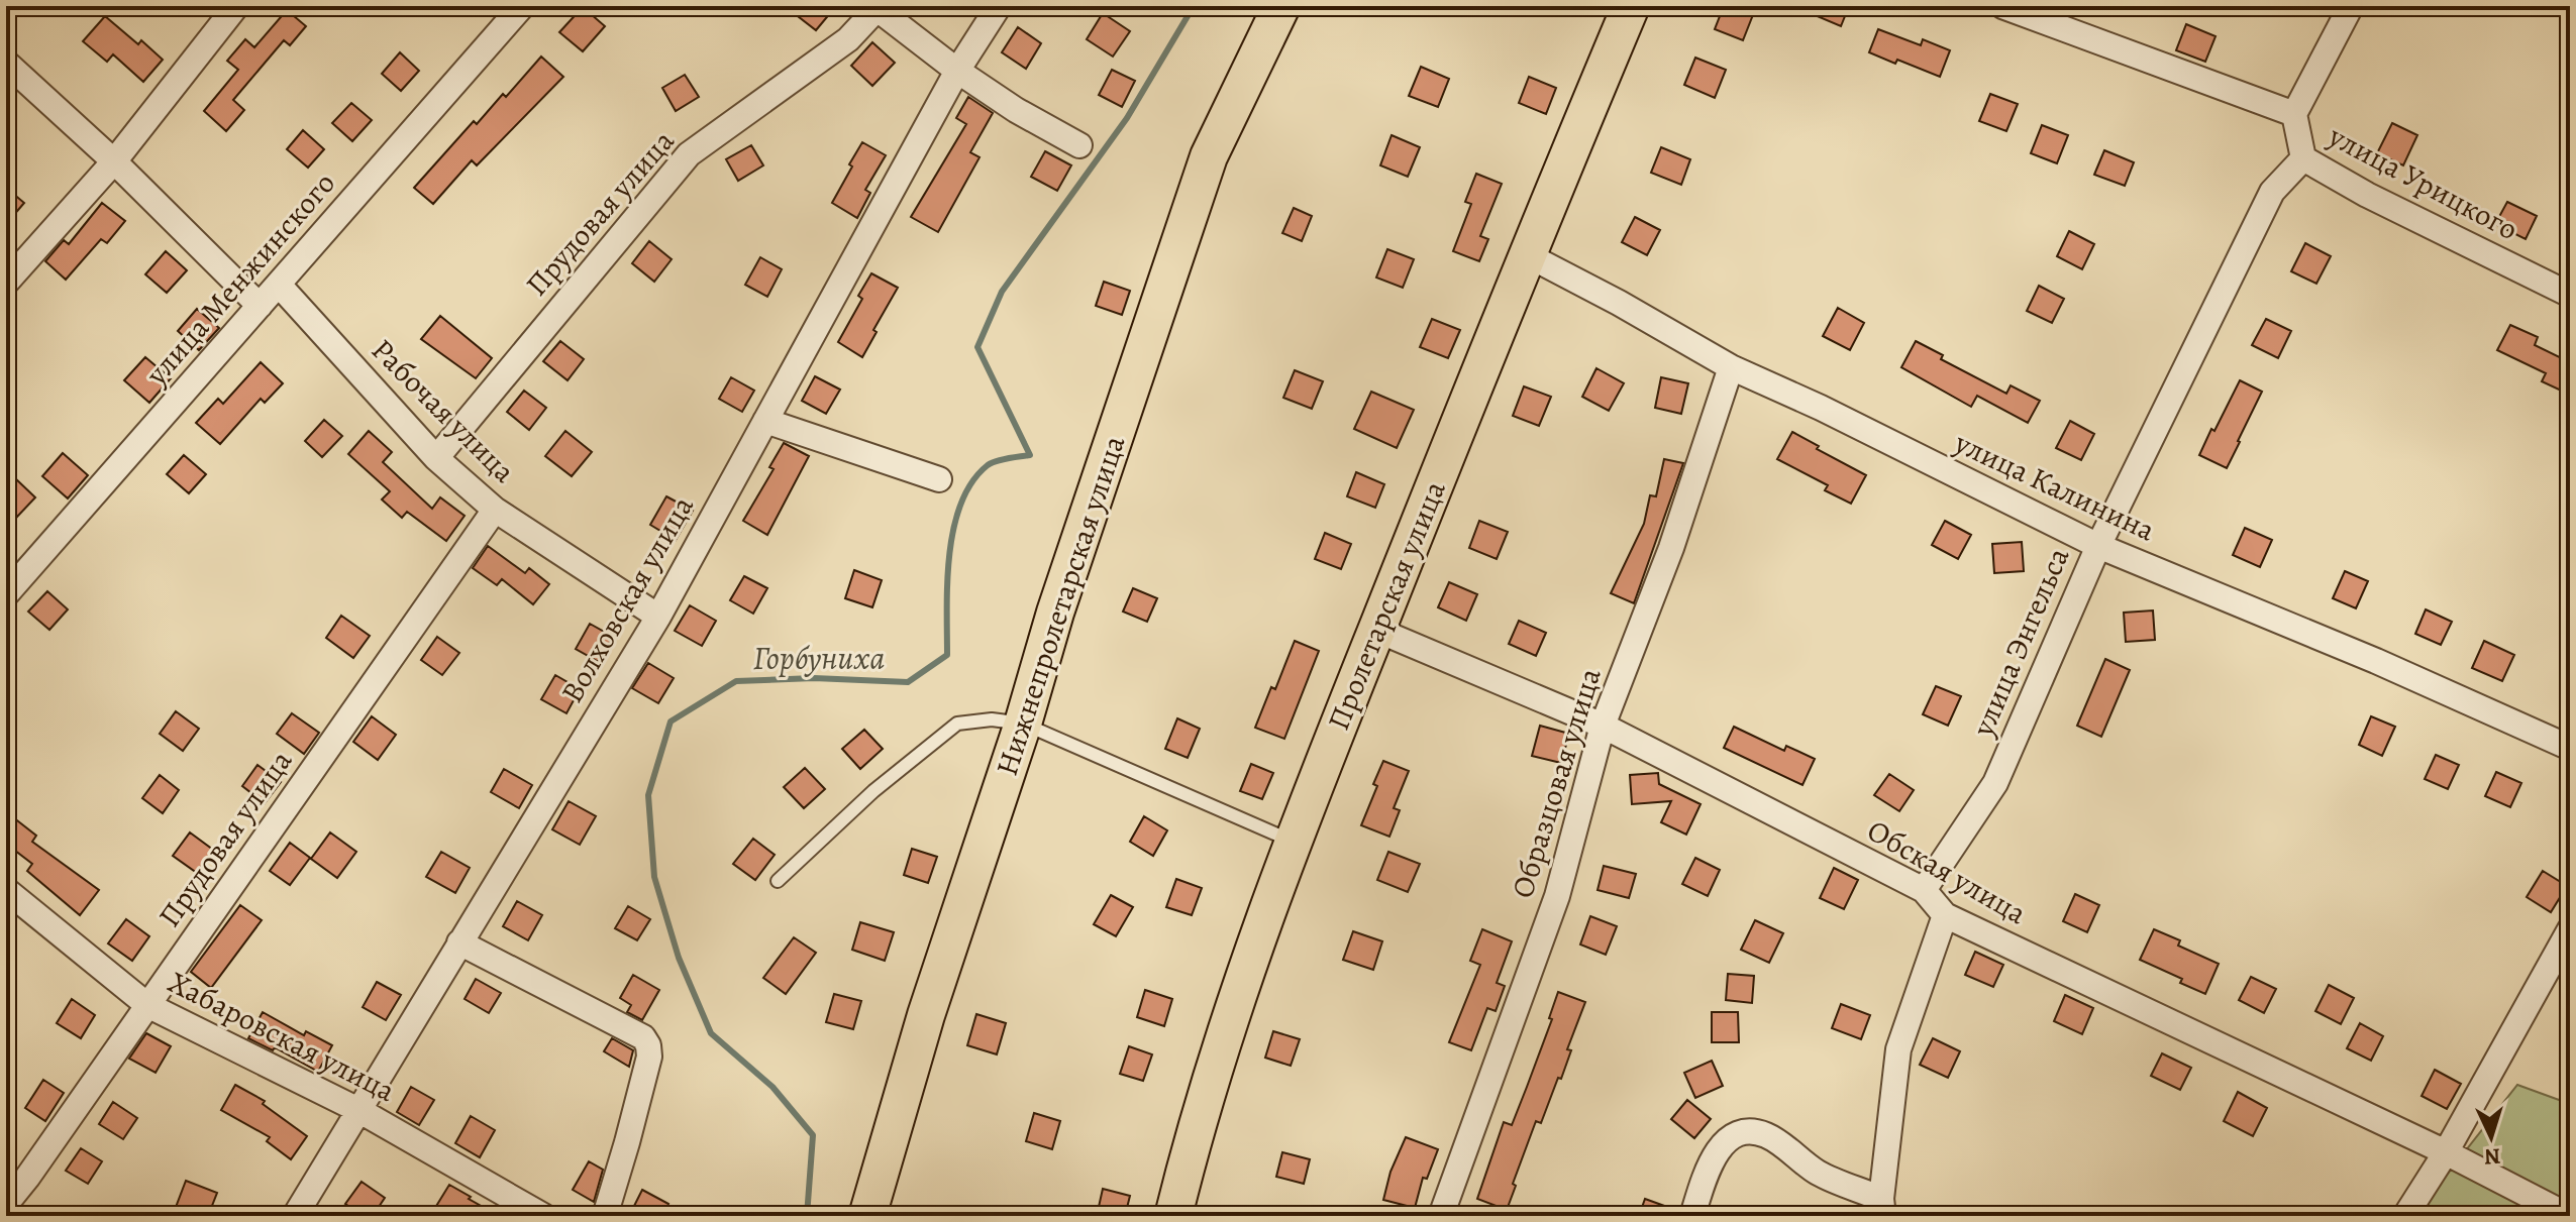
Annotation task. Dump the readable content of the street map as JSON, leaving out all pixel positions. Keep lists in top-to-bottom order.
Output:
{
  "streets": {
    "main road": ["Нижнепролетарская улица", "Пролетарская улица"],
    "street": [
      "улица Урицкого",
      "Прудовая улица",
      "улица Менжинского",
      "Рабочая улица",
      "улица Калинина",
      "Волховская улица",
      "улица Энгельса",
      "Образцовая улица",
      "Обская улица",
      "Хабаровская улица"
    ]
  },
  "crossings": [
    ["улица Урицкого", "улица Энгельса"],
    ["Прудовая улица", "Рабочая улица"],
    ["Прудовая улица", "Хабаровская улица"],
    ["улица Менжинского", "Рабочая улица"],
    ["Рабочая улица", "Волховская улица"],
    ["улица Калинина", "Пролетарская улица"],
    ["улица Калинина", "улица Энгельса"],
    ["улица Калинина", "Образцовая улица"],
    ["Волховская улица", "Хабаровская улица"],
    ["Пролетарская улица", "Обская улица"],
    ["улица Энгельса", "Обская улица"],
    ["Образцовая улица", "Обская улица"]
  ],
  "water": ["Горбуниха"],
  "north": "bottom"
}
